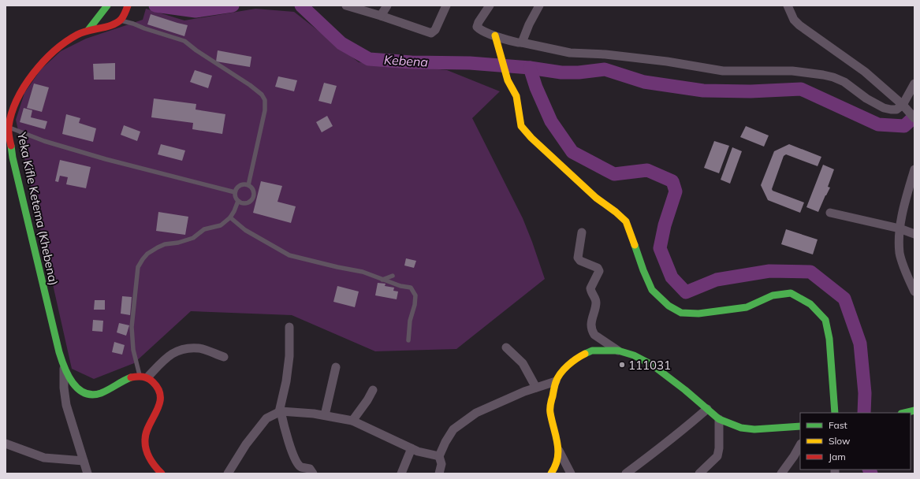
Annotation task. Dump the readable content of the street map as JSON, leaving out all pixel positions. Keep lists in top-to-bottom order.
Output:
{
  "streets": {
    "main road": ["Yeka Kifle Ketema (Khebena)"]
  },
  "water": ["Kebena"],
  "places": ["111031"],
  "legend": ["Fast", "Slow", "Jam"]
}
